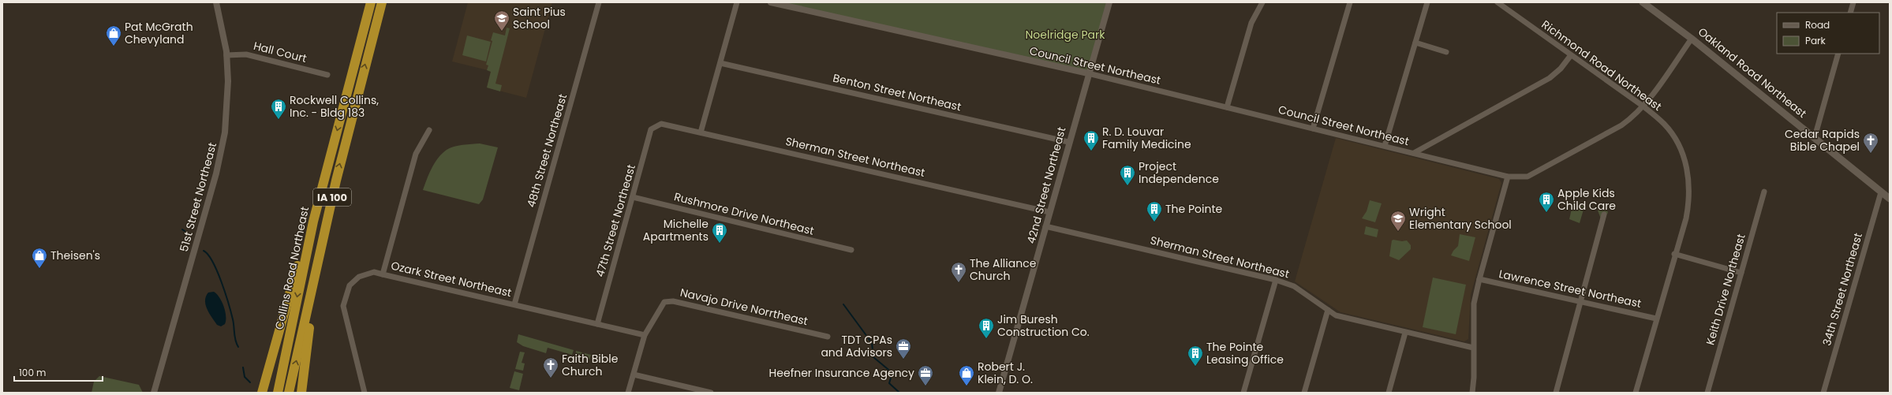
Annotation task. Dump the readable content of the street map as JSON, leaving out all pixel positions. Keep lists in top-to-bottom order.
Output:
{
  "streets": {
    "highway": ["IA 100", "Collins Road Northeast"],
    "main road": ["Oakland Road Northeast"],
    "street": [
      "Hall Court",
      "Council Street Northeast",
      "Richmond Road Northeast",
      "Benton Street Northeast",
      "48th Street Northeast",
      "Sherman Street Northeast",
      "42nd Street Northeast",
      "51st Street Northeast",
      "Rushmore Drive Northeast",
      "47th Street Northeast",
      "Ozark Street Northeast",
      "Lawrence Street Northeast",
      "Keith Drive Northeast",
      "34th Street Northeast",
      "Navajo Drive Norrtheast"
    ]
  },
  "crossings": [
    ["Hall Court", "51st Street Northeast"],
    ["Council Street Northeast", "Richmond Road Northeast"],
    ["Council Street Northeast", "Oakland Road Northeast"],
    ["Council Street Northeast", "42nd Street Northeast"],
    ["Richmond Road Northeast", "Lawrence Street Northeast"],
    ["Oakland Road Northeast", "34th Street Northeast"],
    ["Benton Street Northeast", "42nd Street Northeast"],
    ["48th Street Northeast", "Ozark Street Northeast"],
    ["Sherman Street Northeast", "42nd Street Northeast"],
    ["Sherman Street Northeast", "47th Street Northeast"],
    ["Rushmore Drive Northeast", "47th Street Northeast"],
    ["47th Street Northeast", "Ozark Street Northeast"],
    ["Ozark Street Northeast", "Navajo Drive Norrtheast"]
  ],
  "parks": ["Noelridge Park"],
  "places": {
    "school or university": ["Saint Pius School", "Wright Elementary School"],
    "shop": ["Pat McGrath Chevyland", "Theisen's", "Robert J. Klein, D. O."],
    "building": [
      "Rockwell Collins, Inc. - Bldg 183",
      "R. D. Louvar Family Medicine",
      "Project Independence",
      "Apple Kids Child Care",
      "The Pointe",
      "Michelle Apartments",
      "Jim Buresh Construction Co.",
      "The Pointe Leasing Office"
    ],
    "church": ["Cedar Rapids Bible Chapel", "The Alliance Church", "Faith Bible Church"],
    "office": ["TDT CPAs and Advisors", "Heefner Insurance Agency"]
  },
  "legend": ["Road", "Park"],
  "scale_bar": "100 m"
}
